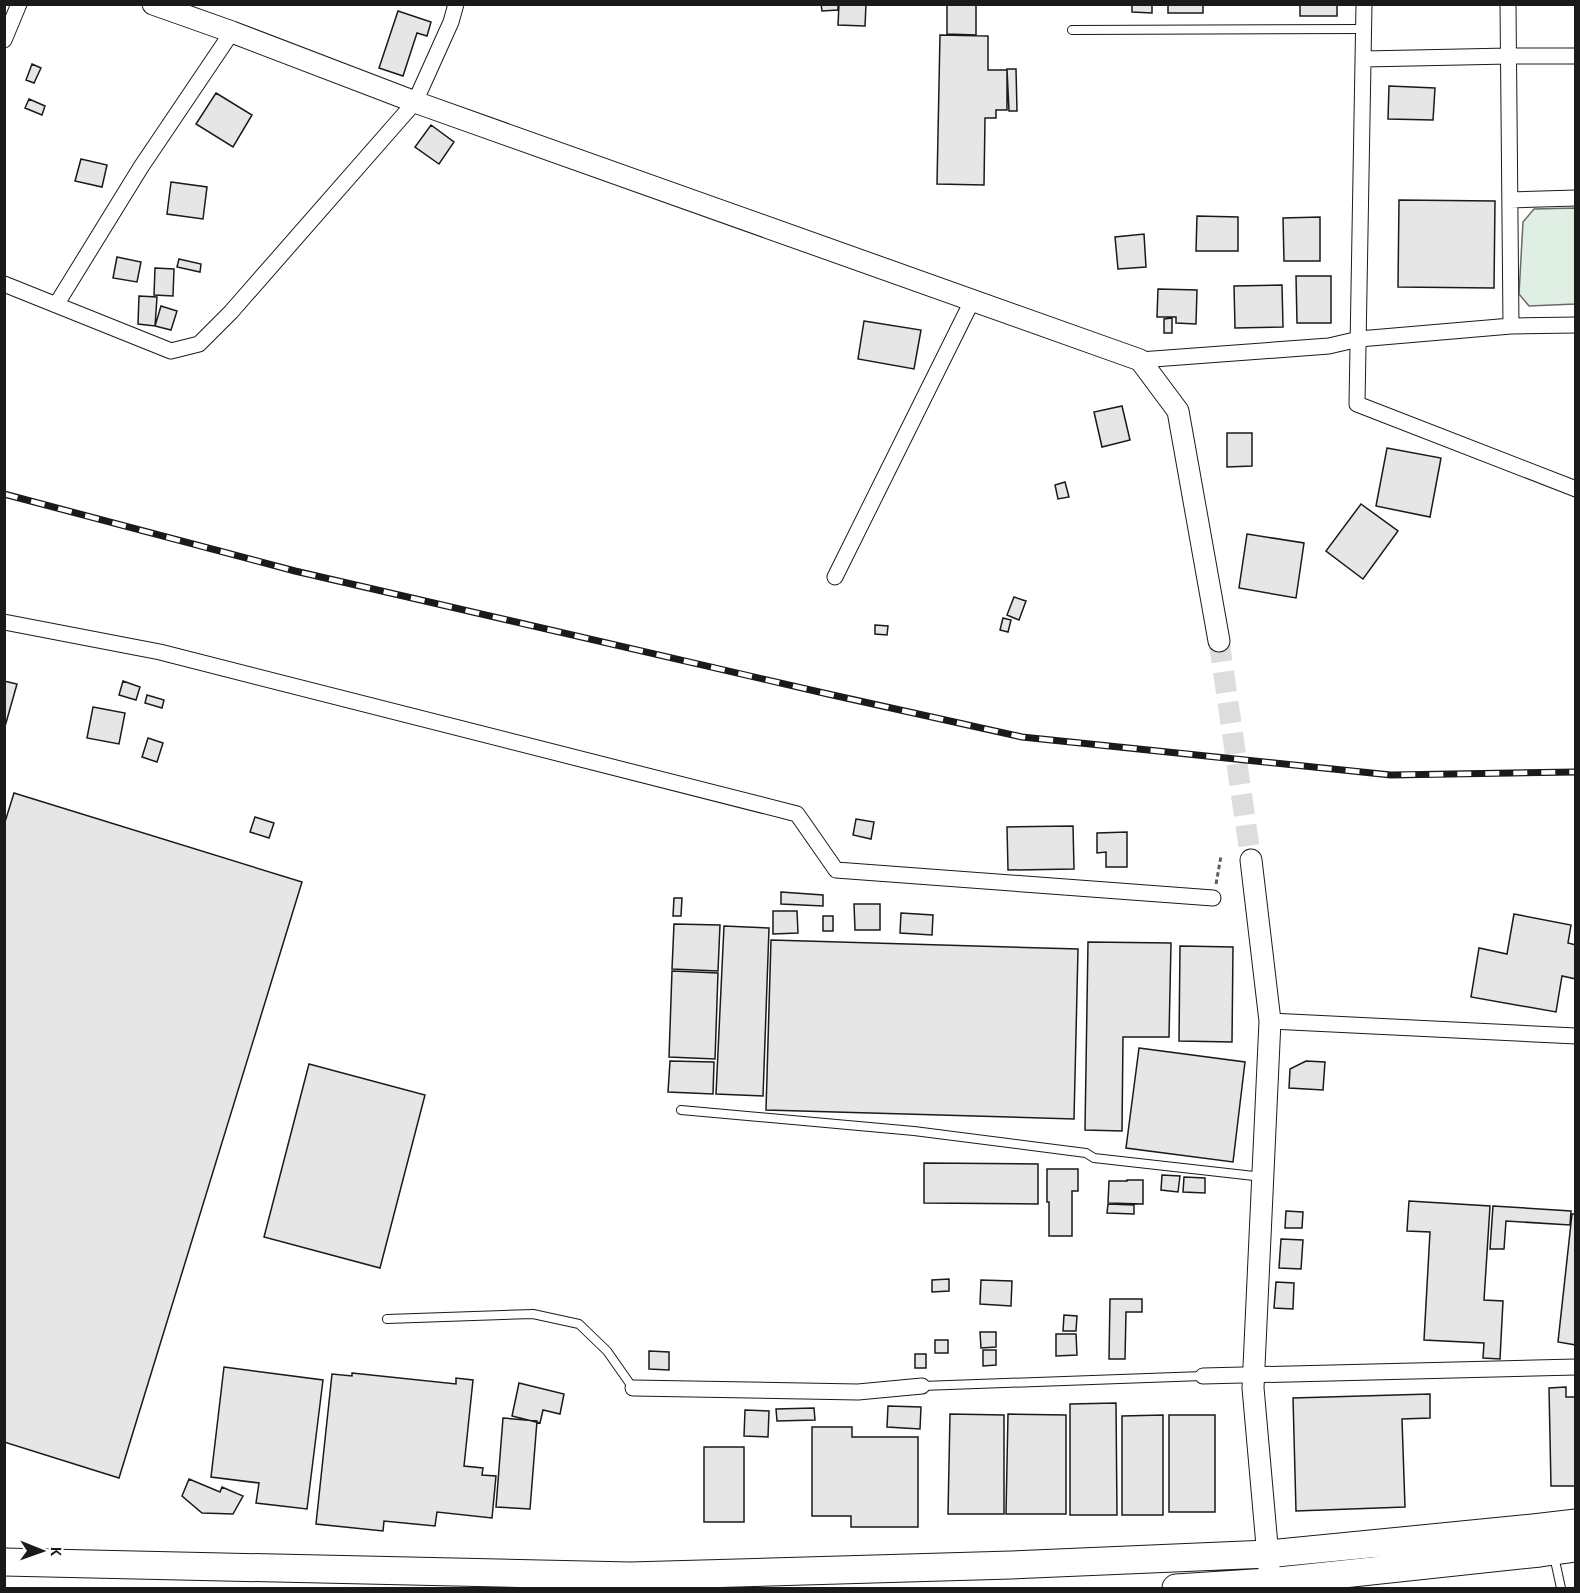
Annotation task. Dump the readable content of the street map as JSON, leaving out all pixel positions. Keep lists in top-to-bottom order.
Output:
{
  "north": "right"
}
